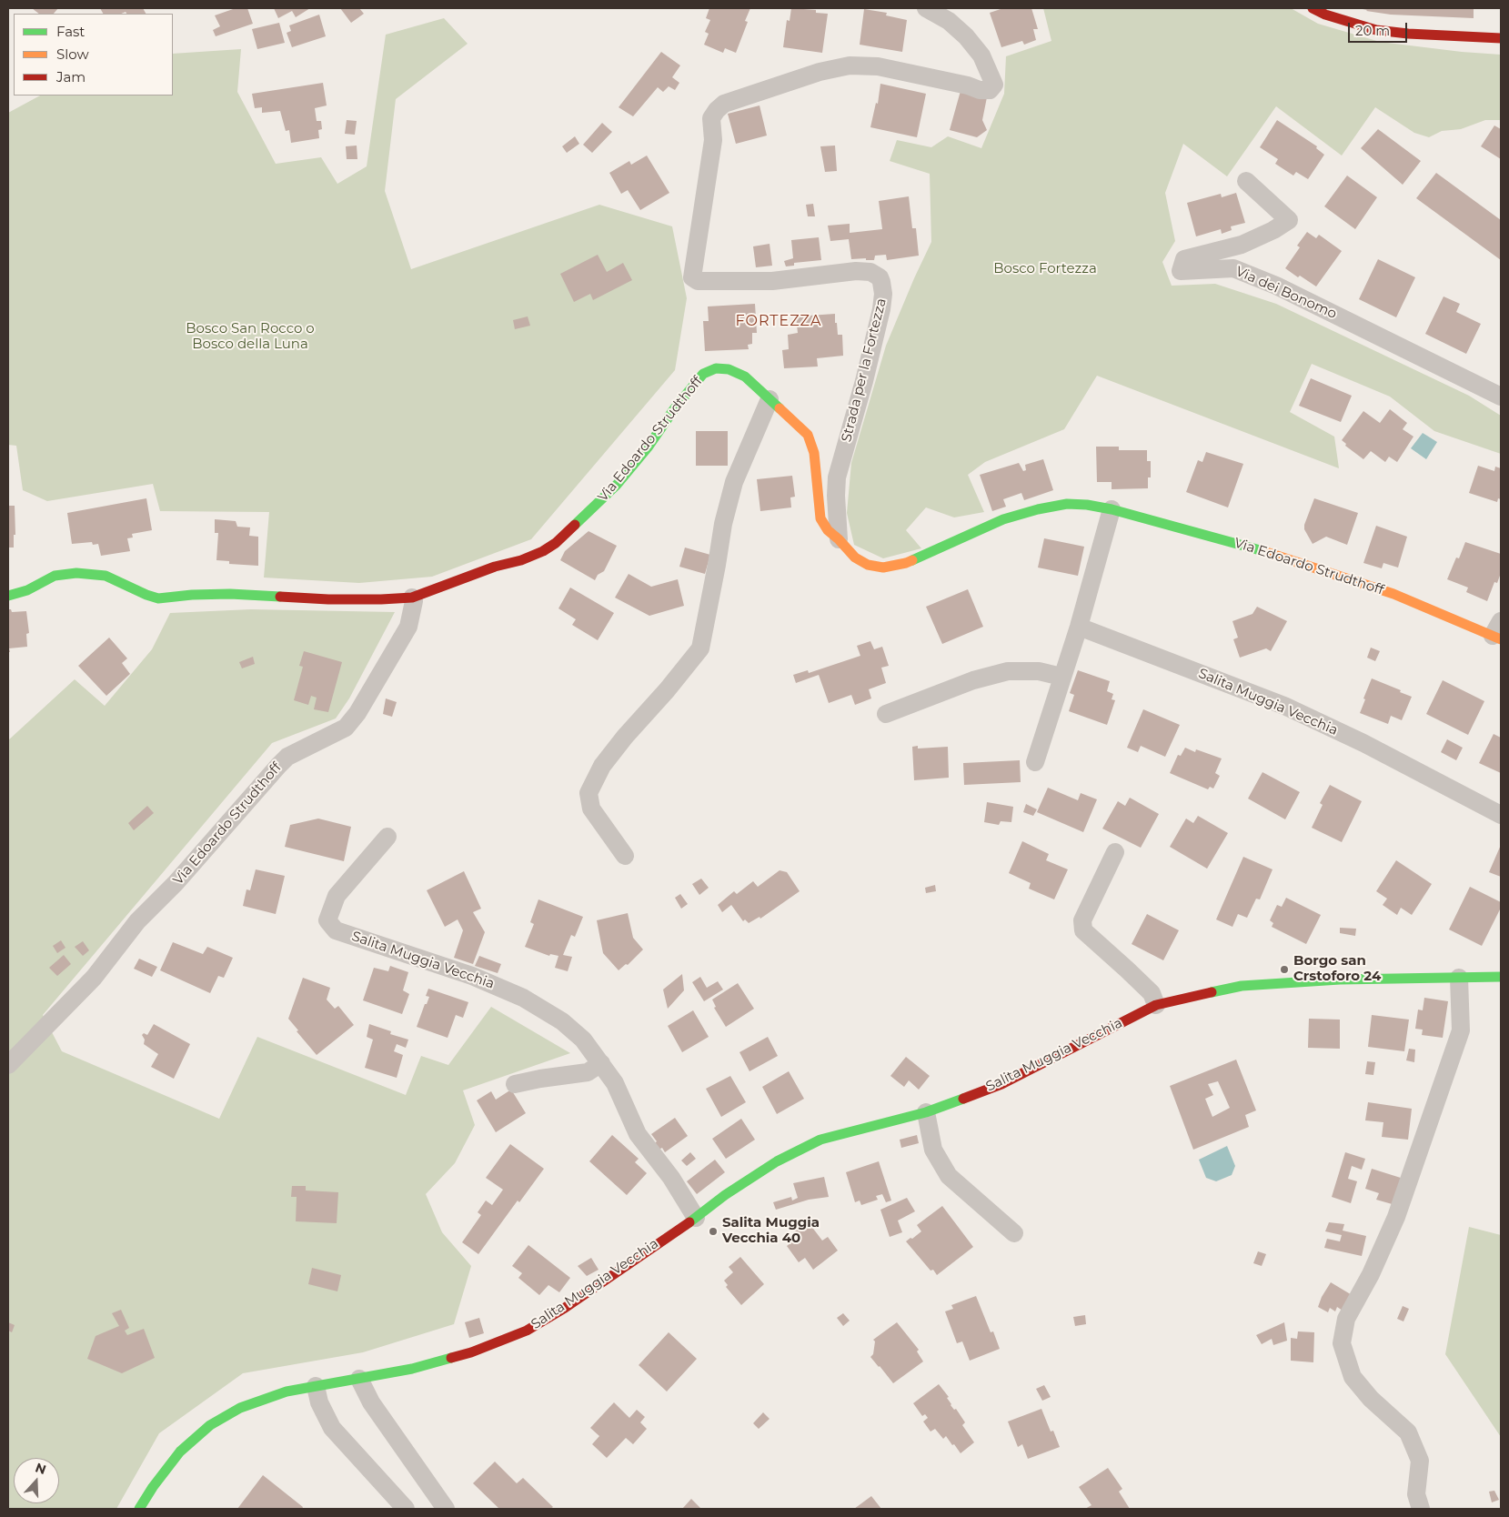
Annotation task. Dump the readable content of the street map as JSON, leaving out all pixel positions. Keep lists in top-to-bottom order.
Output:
{
  "streets": {
    "street": [
      "Via dei Bonomo",
      "Strada per la Fortezza",
      "Via Edoardo Strudthoff",
      "Salita Muggia Vecchia"
    ]
  },
  "crossings": [
    ["Strada per la Fortezza", "Via Edoardo Strudthoff"]
  ],
  "districts": ["FORTEZZA"],
  "parks": ["Bosco Fortezza", "Bosco San Rocco o Bosco della Luna"],
  "places": ["Borgo san Crstoforo 24", "Salita Muggia Vecchia 40"],
  "legend": ["Fast", "Slow", "Jam"],
  "scale_bar": "20 m",
  "north": "top"
}
